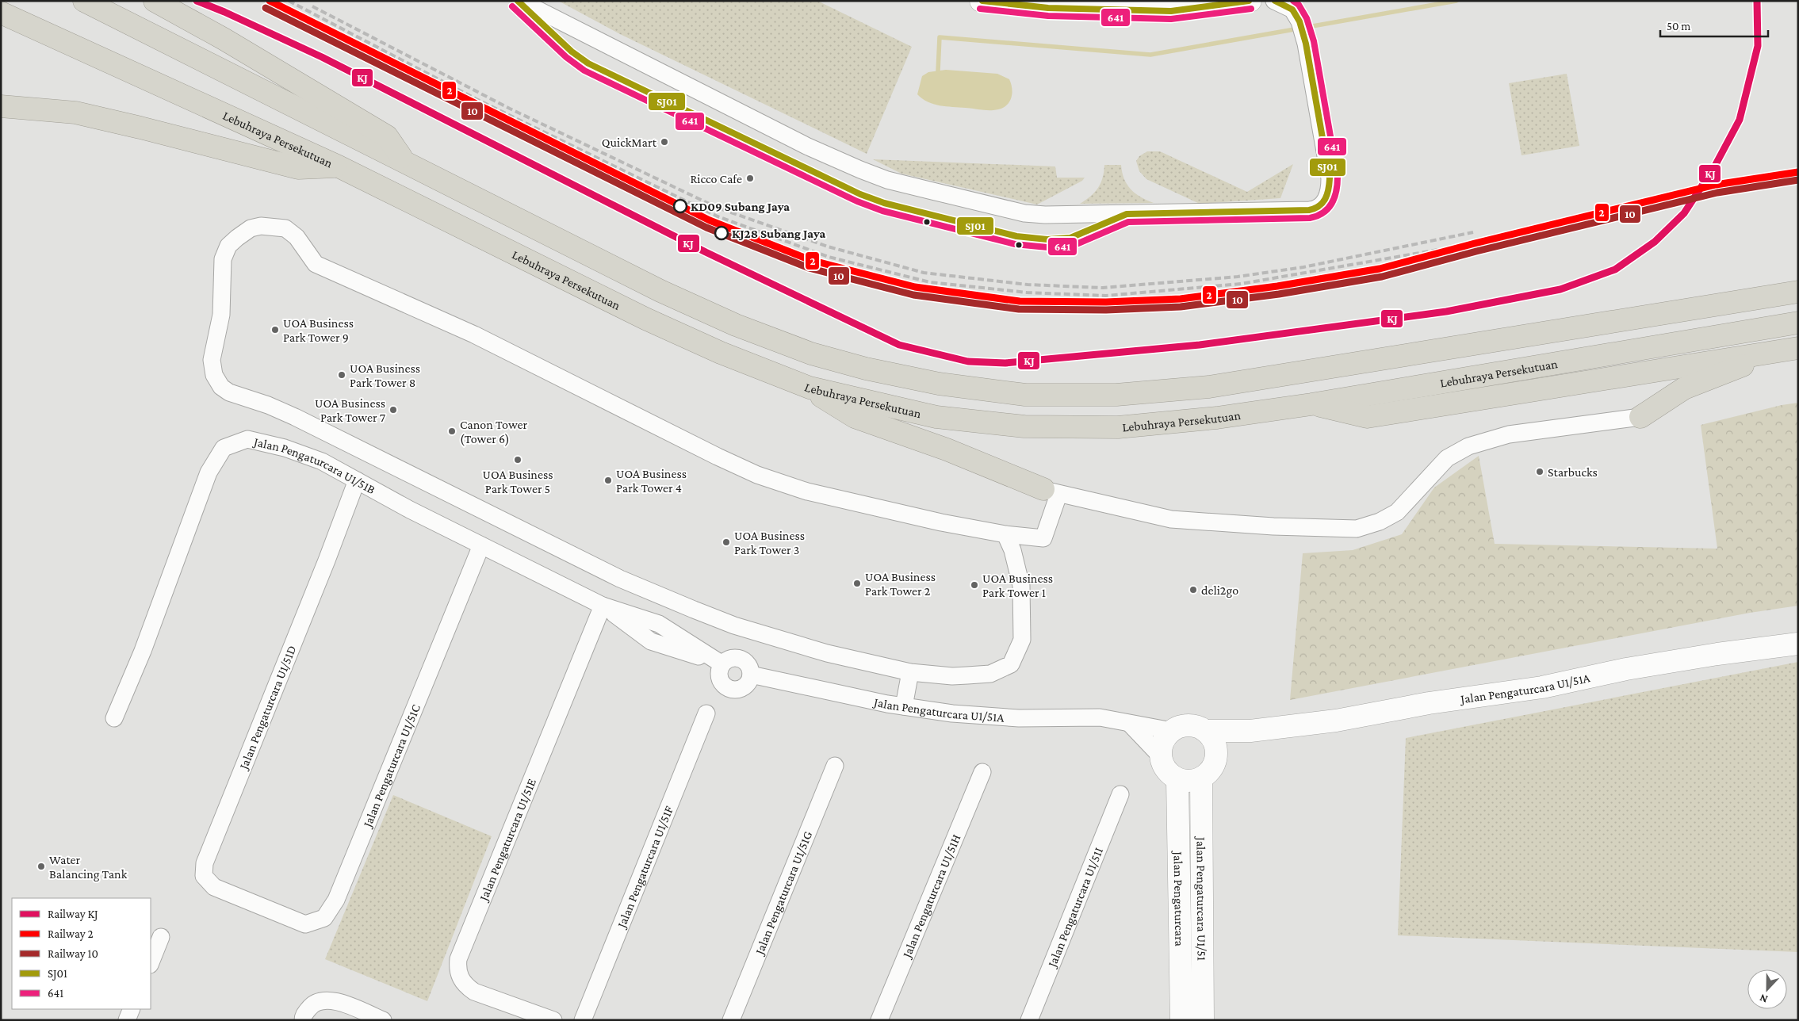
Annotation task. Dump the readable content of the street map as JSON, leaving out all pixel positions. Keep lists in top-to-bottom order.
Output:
{
  "streets": {
    "highway": ["Lebuhraya Persekutuan"],
    "street": [
      "Jalan Pengaturcara U1/51B",
      "Jalan Pengaturcara U1/51A",
      "Jalan Pengaturcara U1/51D",
      "Jalan Pengaturcara U1/51C",
      "Jalan Pengaturcara U1/51E",
      "Jalan Pengaturcara U1/51F",
      "Jalan Pengaturcara U1/51G",
      "Jalan Pengaturcara U1/51H",
      "Jalan Pengaturcara",
      "Jalan Pengaturcara U1/51",
      "Jalan Pengaturcara U1/51I"
    ]
  },
  "crossings": [
    ["Jalan Pengaturcara U1/51B", "Jalan Pengaturcara U1/51A"],
    ["Jalan Pengaturcara U1/51B", "Jalan Pengaturcara U1/51D"],
    ["Jalan Pengaturcara U1/51B", "Jalan Pengaturcara U1/51C"],
    ["Jalan Pengaturcara U1/51B", "Jalan Pengaturcara U1/51E"],
    ["Jalan Pengaturcara U1/51A", "Jalan Pengaturcara"],
    ["Jalan Pengaturcara U1/51A", "Jalan Pengaturcara U1/51"],
    ["Jalan Pengaturcara U1/51D", "Jalan Pengaturcara U1/51C"],
    ["Jalan Pengaturcara", "Jalan Pengaturcara U1/51"]
  ],
  "places": [
    "QuickMart",
    "Ricco Cafe",
    "KD09 Subang Jaya",
    "KJ28 Subang Jaya",
    "UOA Business Park Tower 9",
    "UOA Business Park Tower 8",
    "UOA Business Park Tower 7",
    "Canon Tower (Tower 6)",
    "UOA Business Park Tower 5",
    "Starbucks",
    "UOA Business Park Tower 4",
    "UOA Business Park Tower 3",
    "UOA Business Park Tower 2",
    "UOA Business Park Tower 1",
    "deli2go",
    "Water Balancing Tank"
  ],
  "lines": [
    "rail line KJ",
    "rail line 2",
    "transit line SJ01",
    "transit line 641",
    "rail line 10"
  ],
  "legend": [
    "Railway KJ",
    "Railway 2",
    "Railway 10",
    "SJ01",
    "641"
  ],
  "scale_bar": "50 m",
  "north": "bottom"
}
